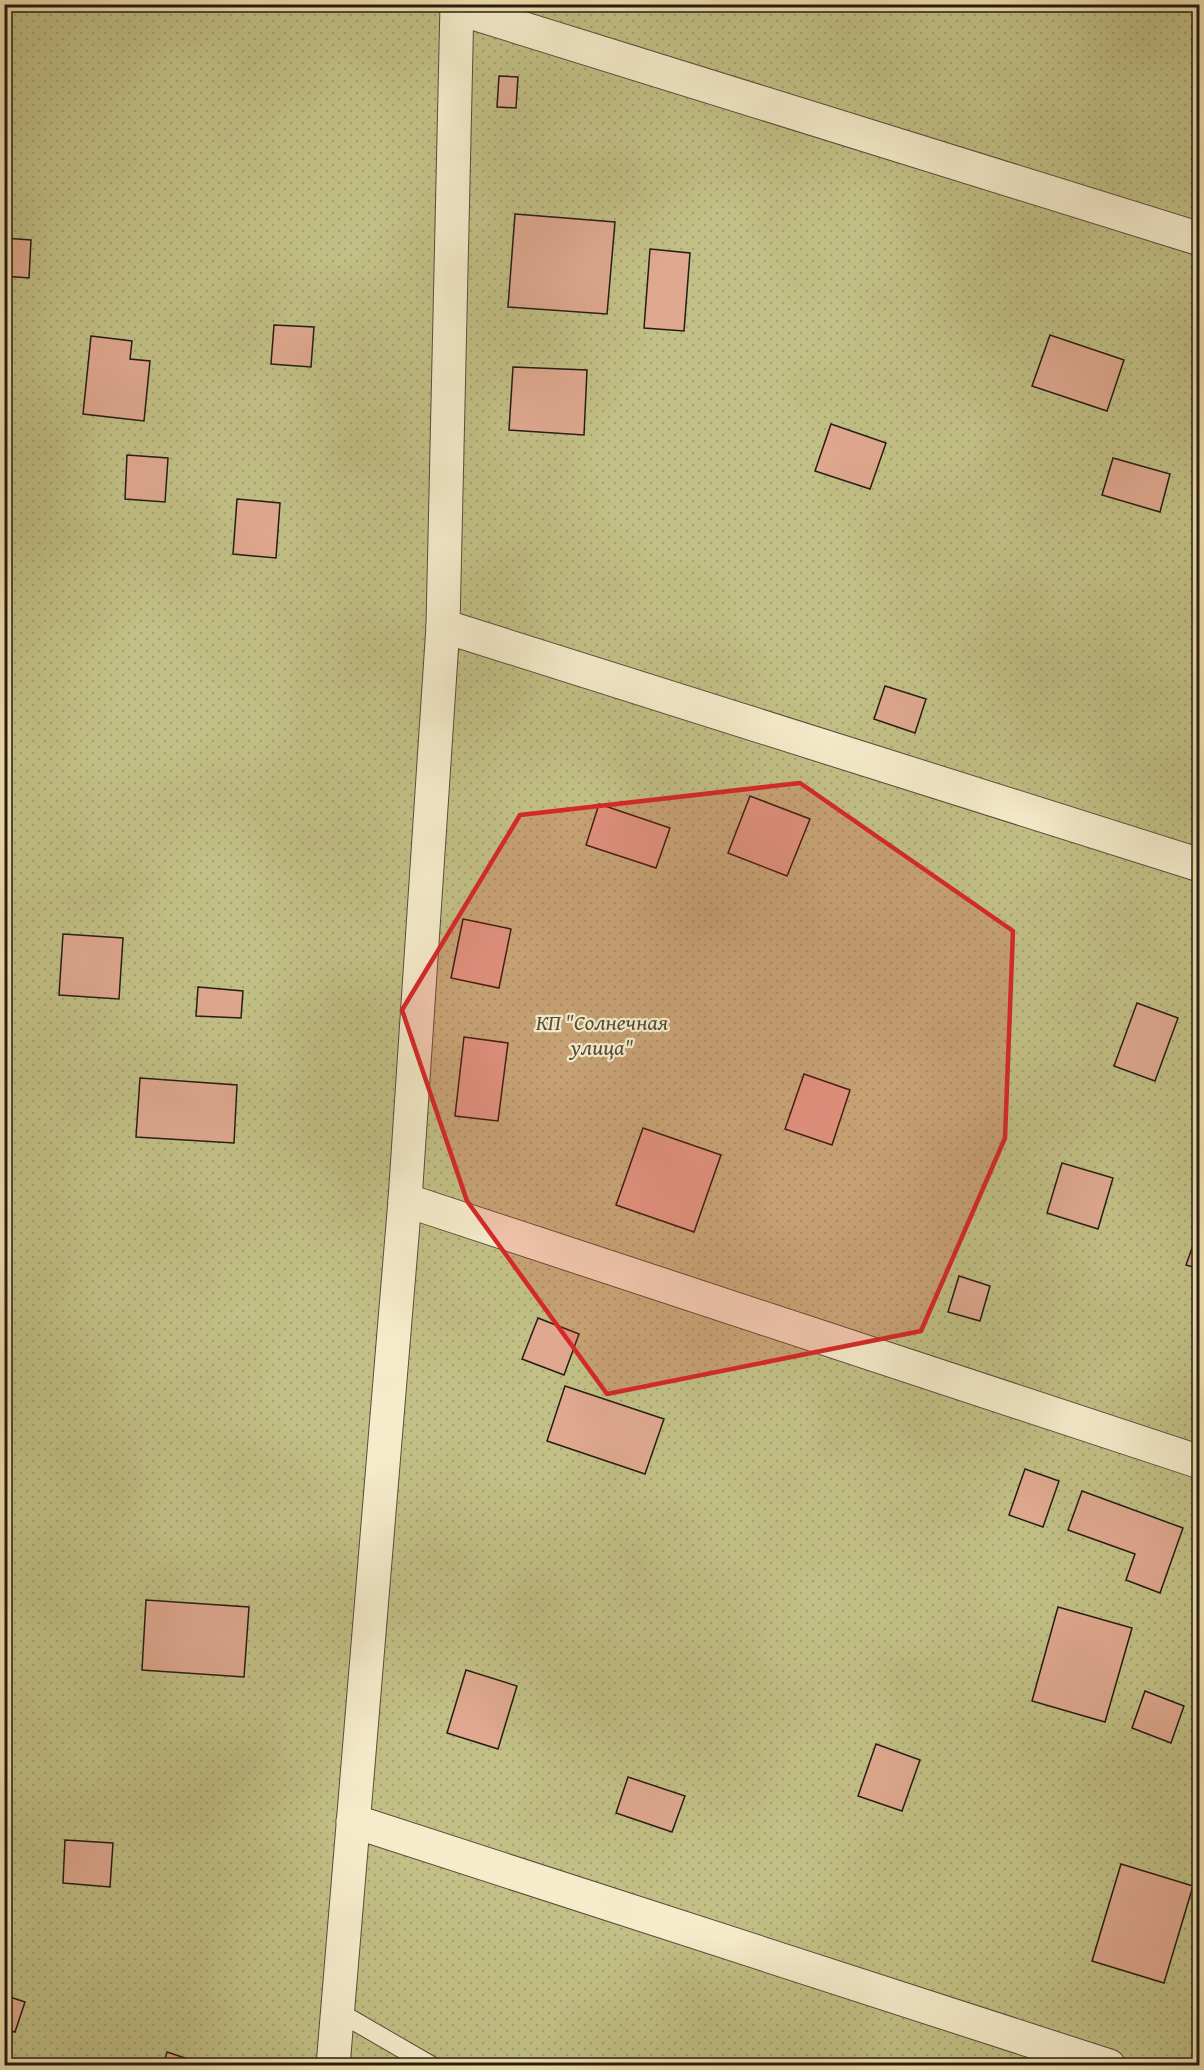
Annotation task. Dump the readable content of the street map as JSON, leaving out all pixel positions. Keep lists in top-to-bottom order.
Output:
{
  "parks": ["КП \"Солнечная улица\""]
}
